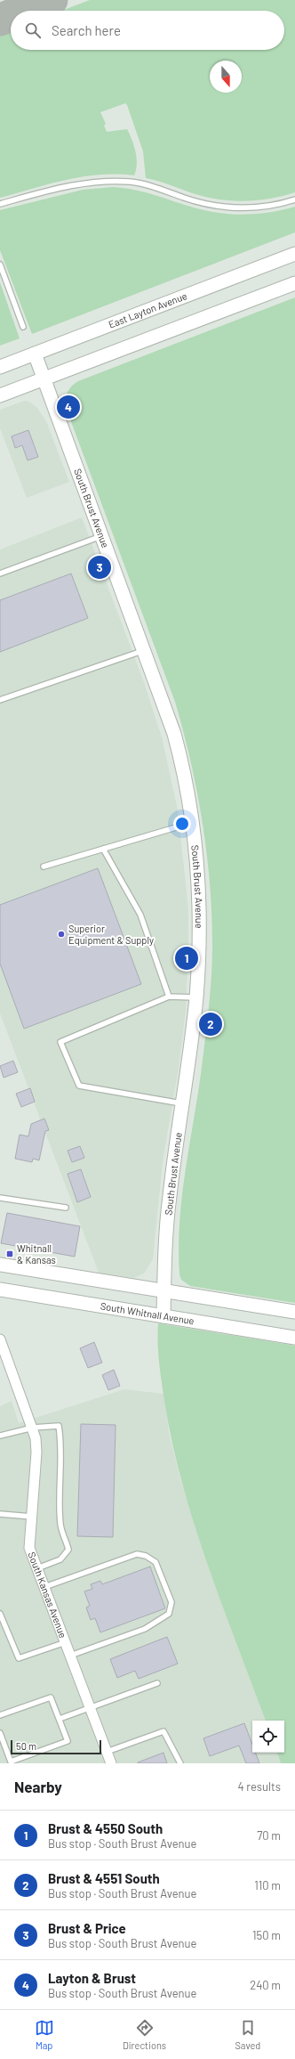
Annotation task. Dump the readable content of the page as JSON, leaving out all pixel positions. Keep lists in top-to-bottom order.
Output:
{
  "streets": {
    "street": [
      "East Layton Avenue",
      "South Brust Avenue",
      "South Whitnall Avenue",
      "South Kansas Avenue"
    ]
  },
  "crossings": [
    ["East Layton Avenue", "South Brust Avenue"],
    ["South Brust Avenue", "South Whitnall Avenue"]
  ],
  "places": {
    "other": ["Superior Equipment & Supply"],
    "transit": ["Whitnall & Kansas"]
  },
  "scale_bar": "50 m",
  "north": "bottom",
  "page": {
    "search": "Search here",
    "pins": [
      "4",
      "3",
      "1",
      "2"
    ],
    "scale": "50 m",
    "heading": ["Nearby", "4 results"],
    "list": [
      {
        "mark": "1",
        "name": "Brust & 4550 South",
        "note": "Bus stop · South Brust Avenue",
        "value": "70 m"
      },
      {
        "mark": "2",
        "name": "Brust & 4551 South",
        "note": "Bus stop · South Brust Avenue",
        "value": "110 m"
      },
      {
        "mark": "3",
        "name": "Brust & Price",
        "note": "Bus stop · South Brust Avenue",
        "value": "150 m"
      },
      {
        "mark": "4",
        "name": "Layton & Brust",
        "note": "Bus stop · South Brust Avenue",
        "value": "240 m"
      }
    ],
    "nav": ["Map", "Directions", "Saved"]
  }
}
